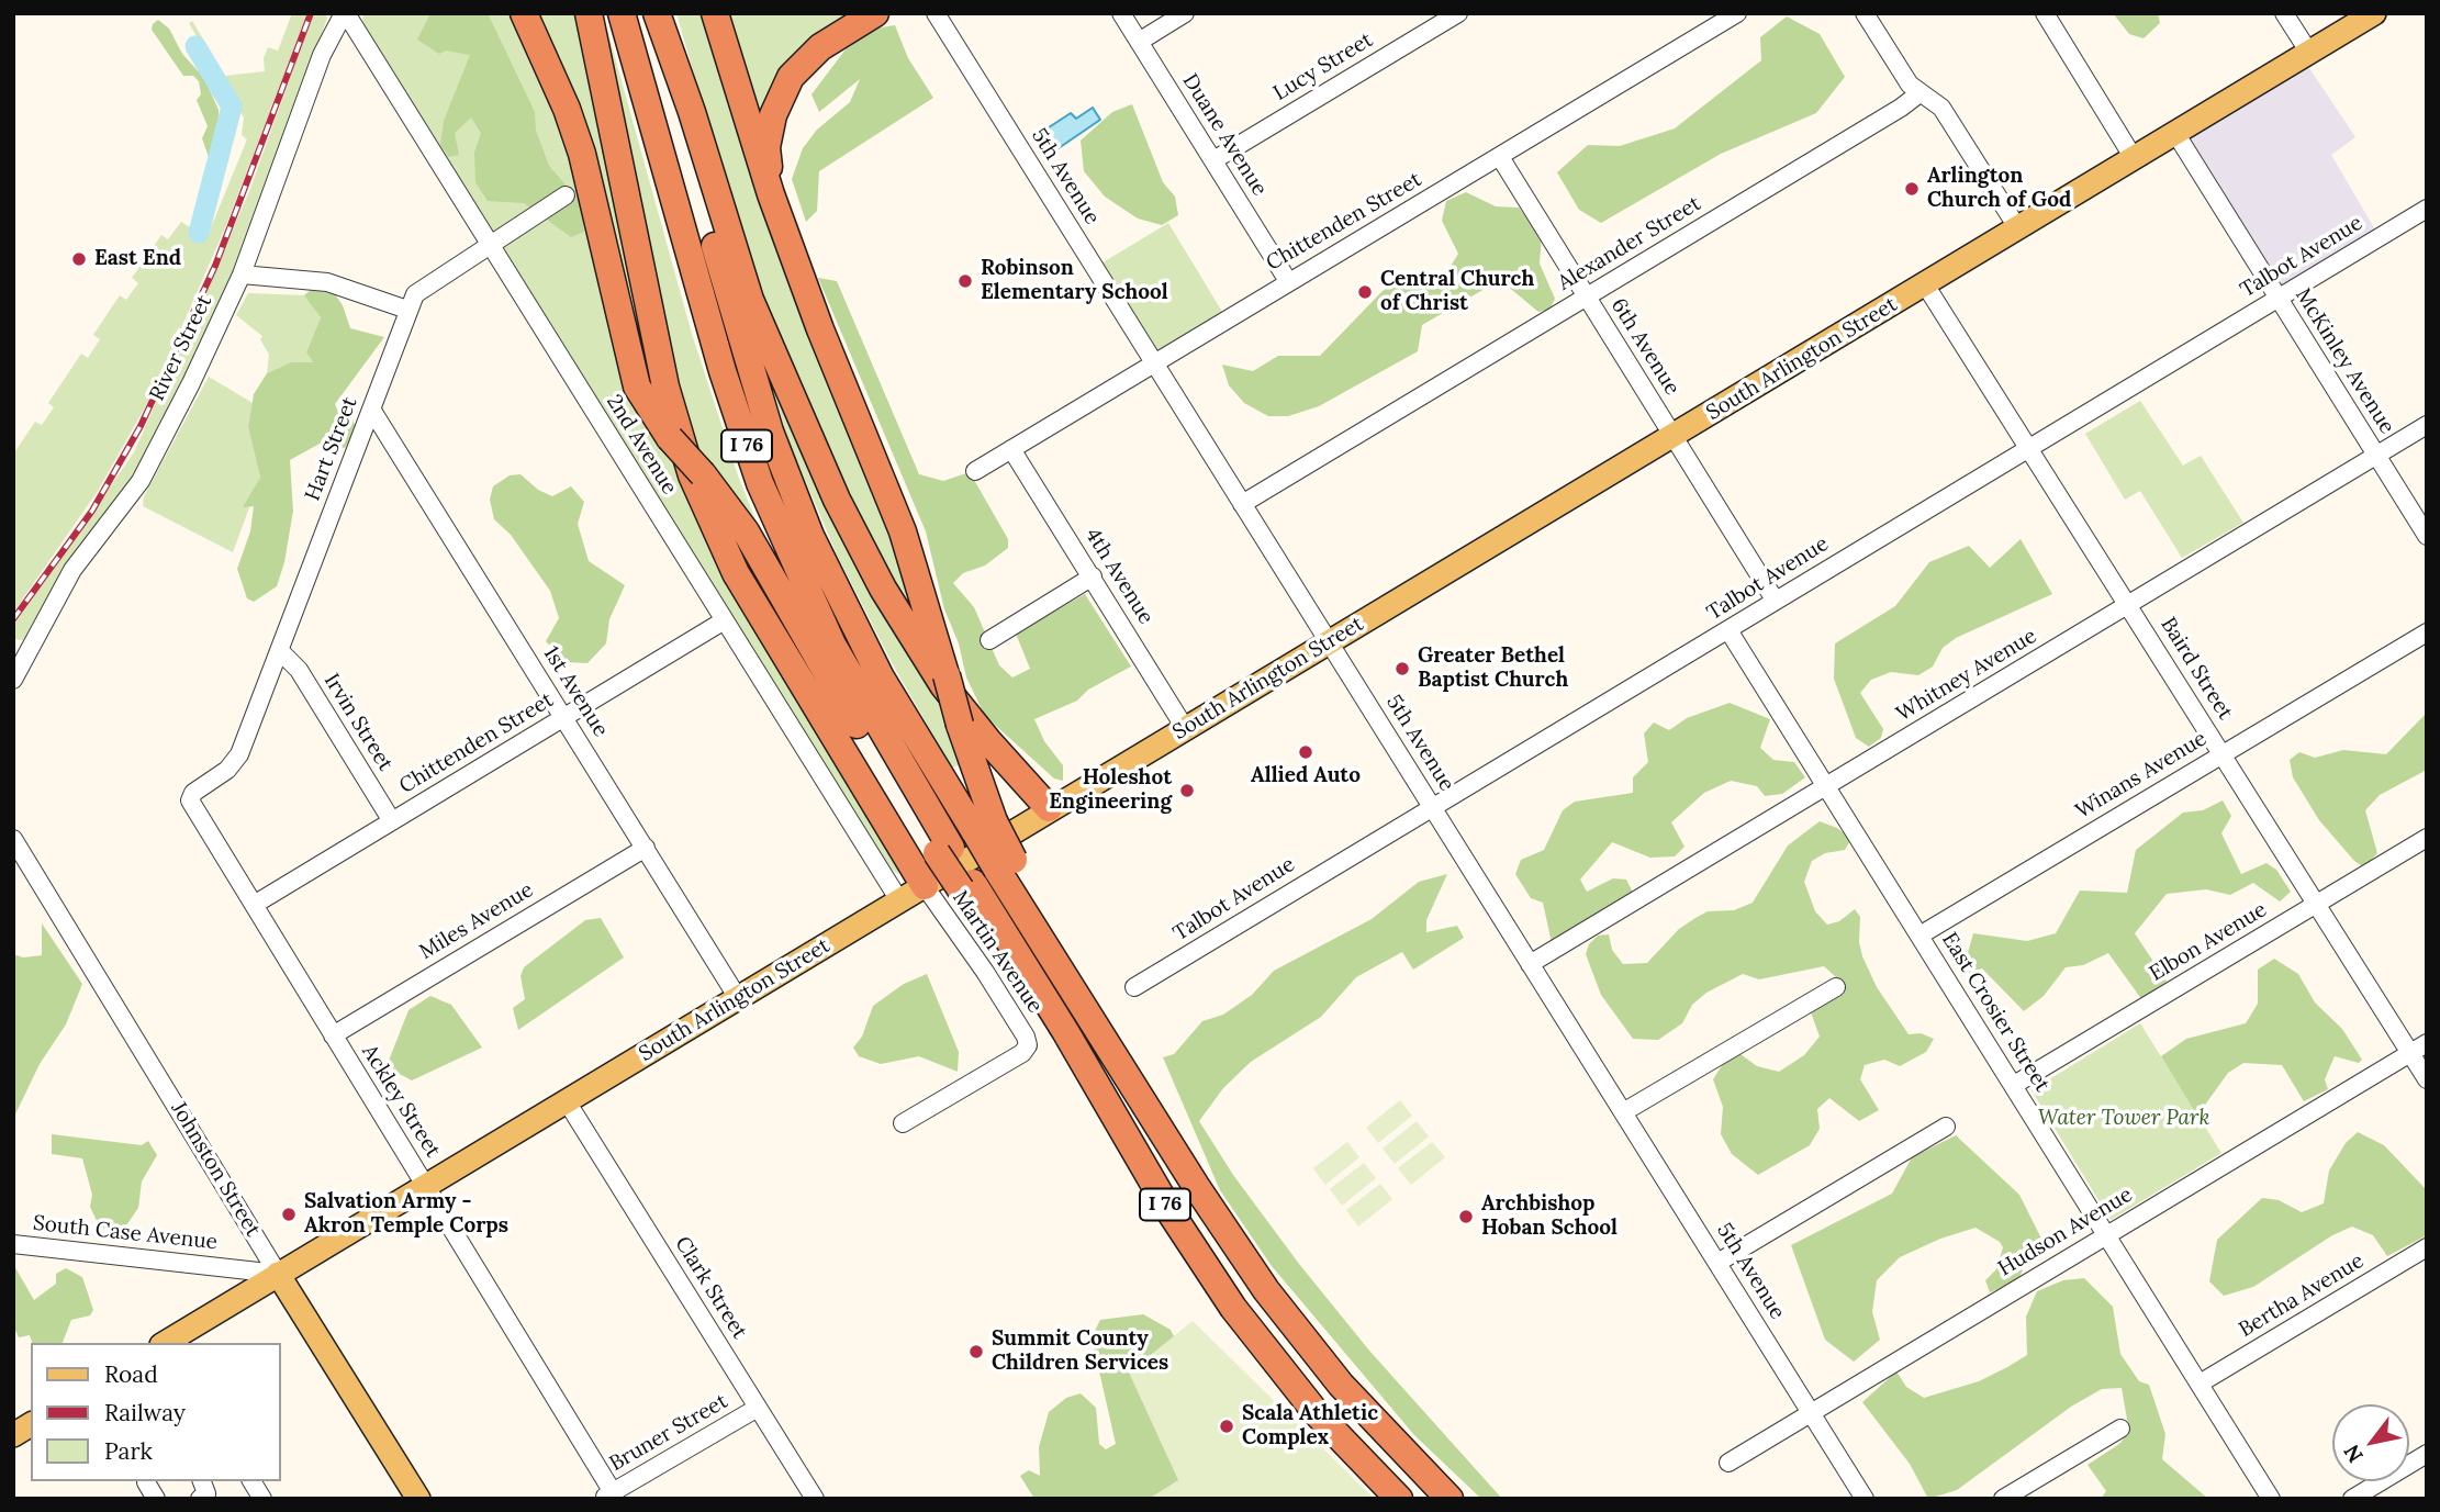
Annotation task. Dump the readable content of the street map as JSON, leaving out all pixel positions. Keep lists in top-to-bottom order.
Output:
{
  "streets": {
    "highway": ["I 76"],
    "main road": ["South Arlington Street", "Johnston Street"],
    "street": [
      "Lucy Street",
      "Duane Avenue",
      "5th Avenue",
      "Chittenden Street",
      "Alexander Street",
      "Talbot Avenue",
      "6th Avenue",
      "River Street",
      "McKinley Avenue",
      "2nd Avenue",
      "Hart Street",
      "4th Avenue",
      "Baird Street",
      "Whitney Avenue",
      "1st Avenue",
      "Irvin Street",
      "Winans Avenue",
      "Miles Avenue",
      "Elbon Avenue",
      "Martin Avenue",
      "East Crosier Street",
      "Ackley Street",
      "Hudson Avenue",
      "South Case Avenue",
      "Clark Street",
      "Bertha Avenue",
      "Bruner Street"
    ]
  },
  "crossings": [
    ["Lucy Street", "Duane Avenue"],
    ["Duane Avenue", "Chittenden Street"],
    ["5th Avenue", "Chittenden Street"],
    ["5th Avenue", "Alexander Street"],
    ["5th Avenue", "Talbot Avenue"],
    ["5th Avenue", "South Arlington Street"],
    ["5th Avenue", "Whitney Avenue"],
    ["5th Avenue", "Hudson Avenue"],
    ["Chittenden Street", "6th Avenue"],
    ["Chittenden Street", "2nd Avenue"],
    ["Chittenden Street", "4th Avenue"],
    ["Chittenden Street", "1st Avenue"],
    ["Chittenden Street", "Irvin Street"],
    ["Chittenden Street", "Ackley Street"],
    ["Alexander Street", "6th Avenue"],
    ["Talbot Avenue", "6th Avenue"],
    ["Talbot Avenue", "McKinley Avenue"],
    ["Talbot Avenue", "Baird Street"],
    ["Talbot Avenue", "East Crosier Street"],
    ["6th Avenue", "South Arlington Street"],
    ["River Street", "2nd Avenue"],
    ["South Arlington Street", "McKinley Avenue"],
    ["South Arlington Street", "2nd Avenue"],
    ["South Arlington Street", "4th Avenue"],
    ["South Arlington Street", "Baird Street"],
    ["South Arlington Street", "1st Avenue"],
    ["South Arlington Street", "Martin Avenue"],
    ["South Arlington Street", "Ackley Street"],
    ["South Arlington Street", "Johnston Street"],
    ["South Arlington Street", "South Case Avenue"],
    ["South Arlington Street", "Clark Street"],
    ["McKinley Avenue", "Whitney Avenue"],
    ["2nd Avenue", "Hart Street"],
    ["Hart Street", "1st Avenue"],
    ["Hart Street", "Irvin Street"],
    ["Hart Street", "Ackley Street"],
    ["Baird Street", "Whitney Avenue"],
    ["Baird Street", "Winans Avenue"],
    ["Baird Street", "Elbon Avenue"],
    ["Baird Street", "Hudson Avenue"],
    ["Whitney Avenue", "East Crosier Street"],
    ["1st Avenue", "Miles Avenue"],
    ["Winans Avenue", "East Crosier Street"],
    ["Miles Avenue", "Ackley Street"],
    ["Elbon Avenue", "East Crosier Street"],
    ["East Crosier Street", "Hudson Avenue"],
    ["East Crosier Street", "Bertha Avenue"],
    ["Ackley Street", "Bruner Street"],
    ["Johnston Street", "South Case Avenue"],
    ["Clark Street", "Bruner Street"]
  ],
  "parks": ["Water Tower Park"],
  "places": [
    "Arlington Church of God",
    "East End",
    "Robinson Elementary School",
    "Central Church of Christ",
    "Greater Bethel Baptist Church",
    "Allied Auto",
    "Holeshot Engineering",
    "Salvation Army - Akron Temple Corps",
    "Archbishop Hoban School",
    "Summit County Children Services",
    "Scala Athletic Complex"
  ],
  "legend": ["Road", "Railway", "Park"],
  "north": "bottom left"
}
